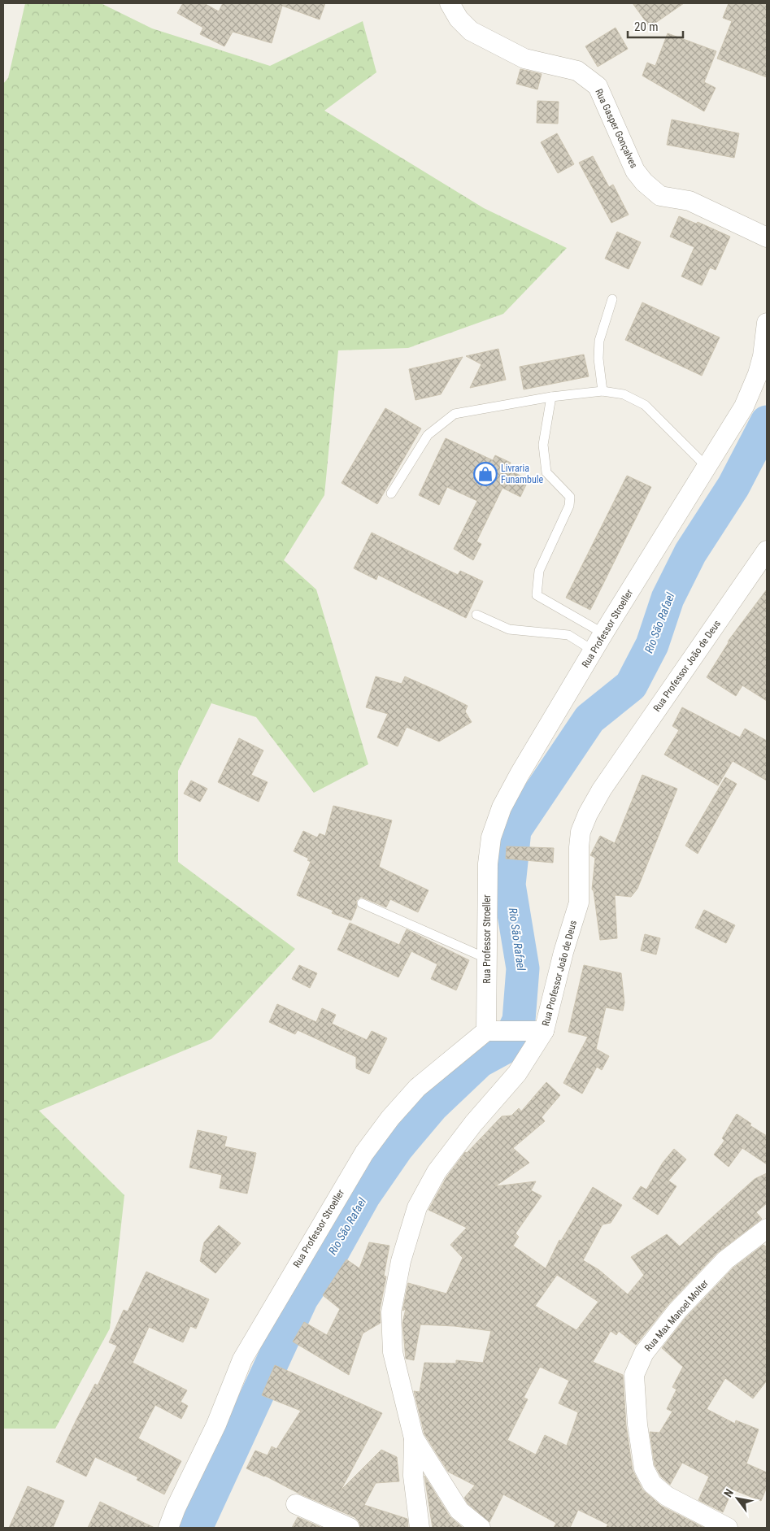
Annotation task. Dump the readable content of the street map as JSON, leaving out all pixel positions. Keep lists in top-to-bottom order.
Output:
{
  "streets": {
    "street": [
      "Rua Gasper Gonçalves",
      "Rua Professor Stroeller",
      "Rua Professor João de Deus",
      "Rua Max Manoel Molter"
    ]
  },
  "water": ["Rio São Rafael"],
  "places": {
    "shop": ["Livraria Funambule"]
  },
  "scale_bar": "20 m",
  "north": "top left"
}
